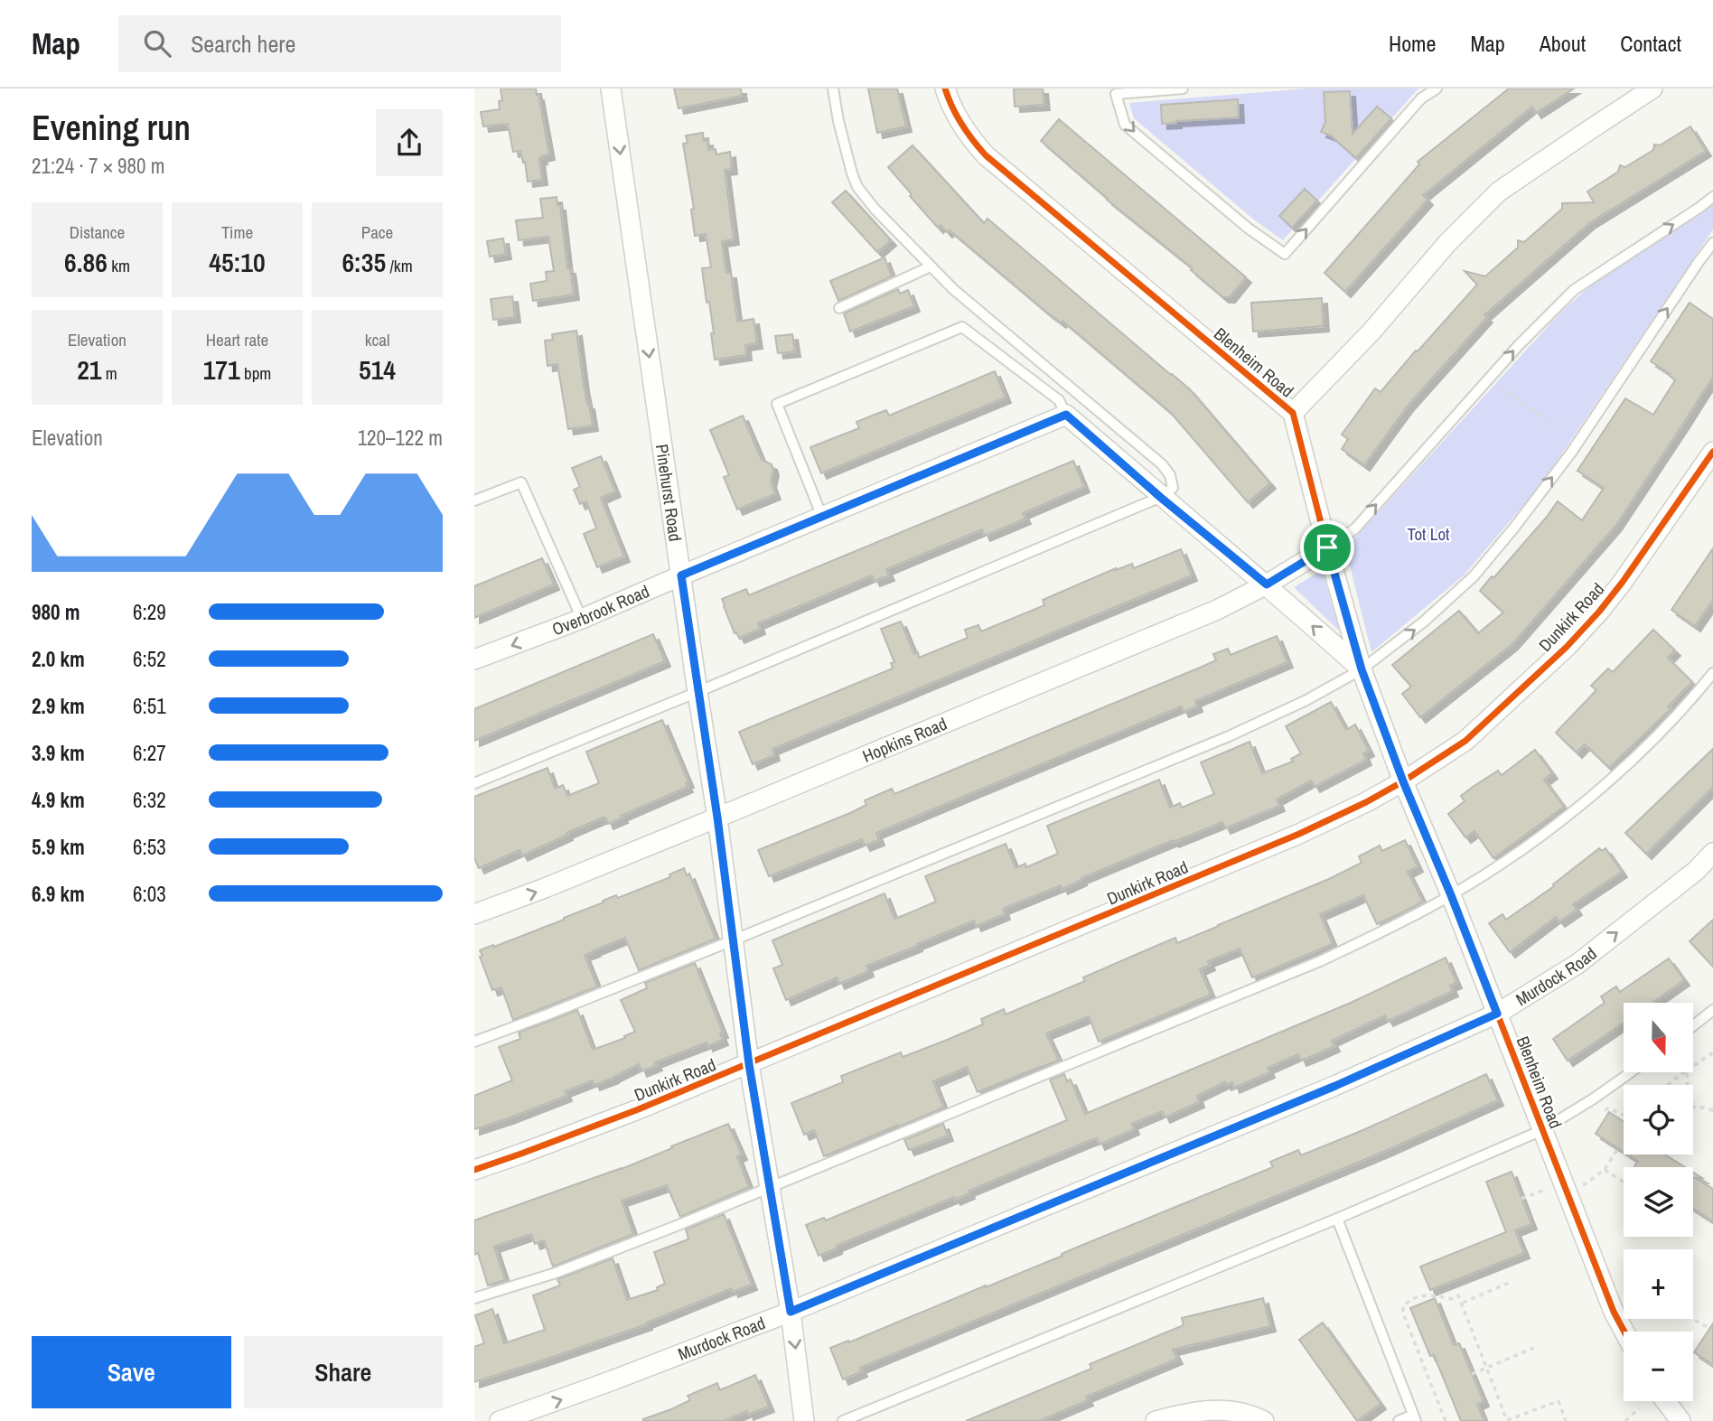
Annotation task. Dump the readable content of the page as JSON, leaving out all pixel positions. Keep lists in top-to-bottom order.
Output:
{
  "streets": {
    "street": [
      "Blenheim Road",
      "Pinehurst Road",
      "Overbrook Road",
      "Dunkirk Road",
      "Hopkins Road",
      "Murdock Road"
    ]
  },
  "crossings": [
    ["Blenheim Road", "Dunkirk Road"],
    ["Blenheim Road", "Hopkins Road"],
    ["Blenheim Road", "Murdock Road"],
    ["Pinehurst Road", "Overbrook Road"],
    ["Pinehurst Road", "Dunkirk Road"],
    ["Pinehurst Road", "Hopkins Road"],
    ["Pinehurst Road", "Murdock Road"]
  ],
  "one_way": ["Pinehurst Road", "Murdock Road"],
  "parks": ["Tot Lot"],
  "north": "bottom",
  "page": {
    "header": "Map",
    "search": "Search here",
    "nav": [
      "Home",
      "Map",
      "About",
      "Contact"
    ],
    "heading": ["Evening run", "21:24 · 7 × 980 m"],
    "stats": [
      ["Distance", "6.86 km"],
      ["Time", "45:10"],
      ["Pace", "6:35 /km"],
      ["Elevation", "21 m"],
      ["Heart rate", "171 bpm"],
      ["kcal", "514"]
    ],
    "chart": ["Elevation", "120–122 m"],
    "list": [
      {
        "name": "980 m",
        "note": "6:29"
      },
      {
        "name": "2.0 km",
        "note": "6:52"
      },
      {
        "name": "2.9 km",
        "note": "6:51"
      },
      {
        "name": "3.9 km",
        "note": "6:27"
      },
      {
        "name": "4.9 km",
        "note": "6:32"
      },
      {
        "name": "5.9 km",
        "note": "6:53"
      },
      {
        "name": "6.9 km",
        "note": "6:03"
      }
    ],
    "map_buttons": ["+", "−"],
    "buttons": ["Save", "Share"]
  }
}
